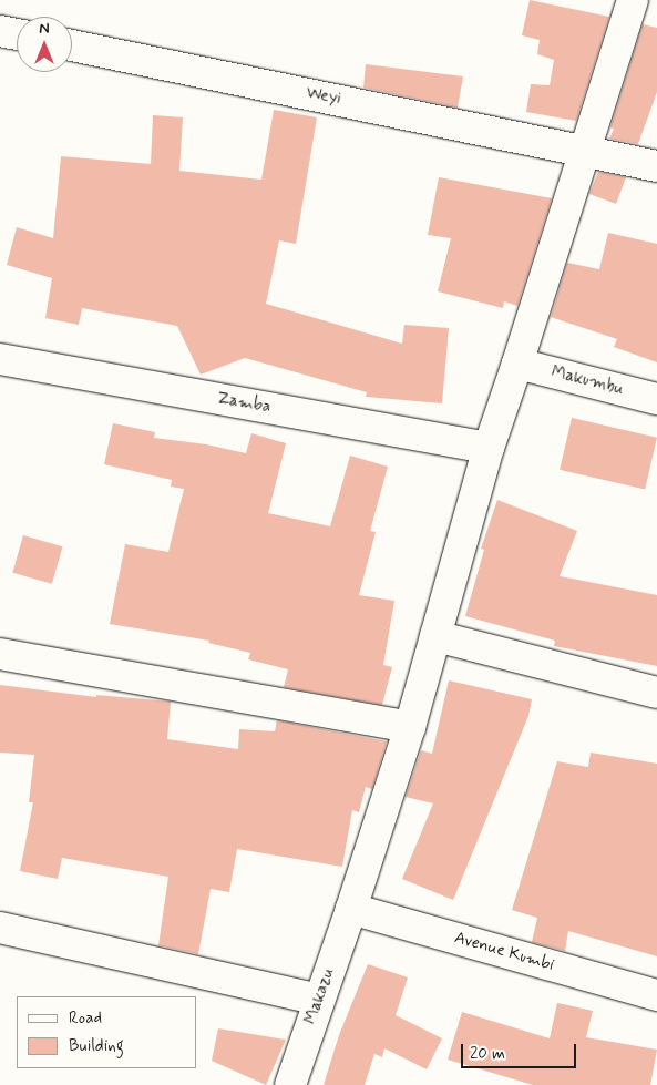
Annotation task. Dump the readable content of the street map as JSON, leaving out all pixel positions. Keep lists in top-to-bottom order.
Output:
{
  "streets": {
    "street": [
      "Weyi",
      "Makumbu",
      "Zamba",
      "Avenue Kumbi",
      "Makazu"
    ]
  },
  "crossings": [
    ["Weyi", "Makazu"],
    ["Makumbu", "Makazu"],
    ["Zamba", "Makazu"],
    ["Avenue Kumbi", "Makazu"]
  ],
  "legend": ["Road", "Building"],
  "scale_bar": "20 m",
  "north": "top"
}
